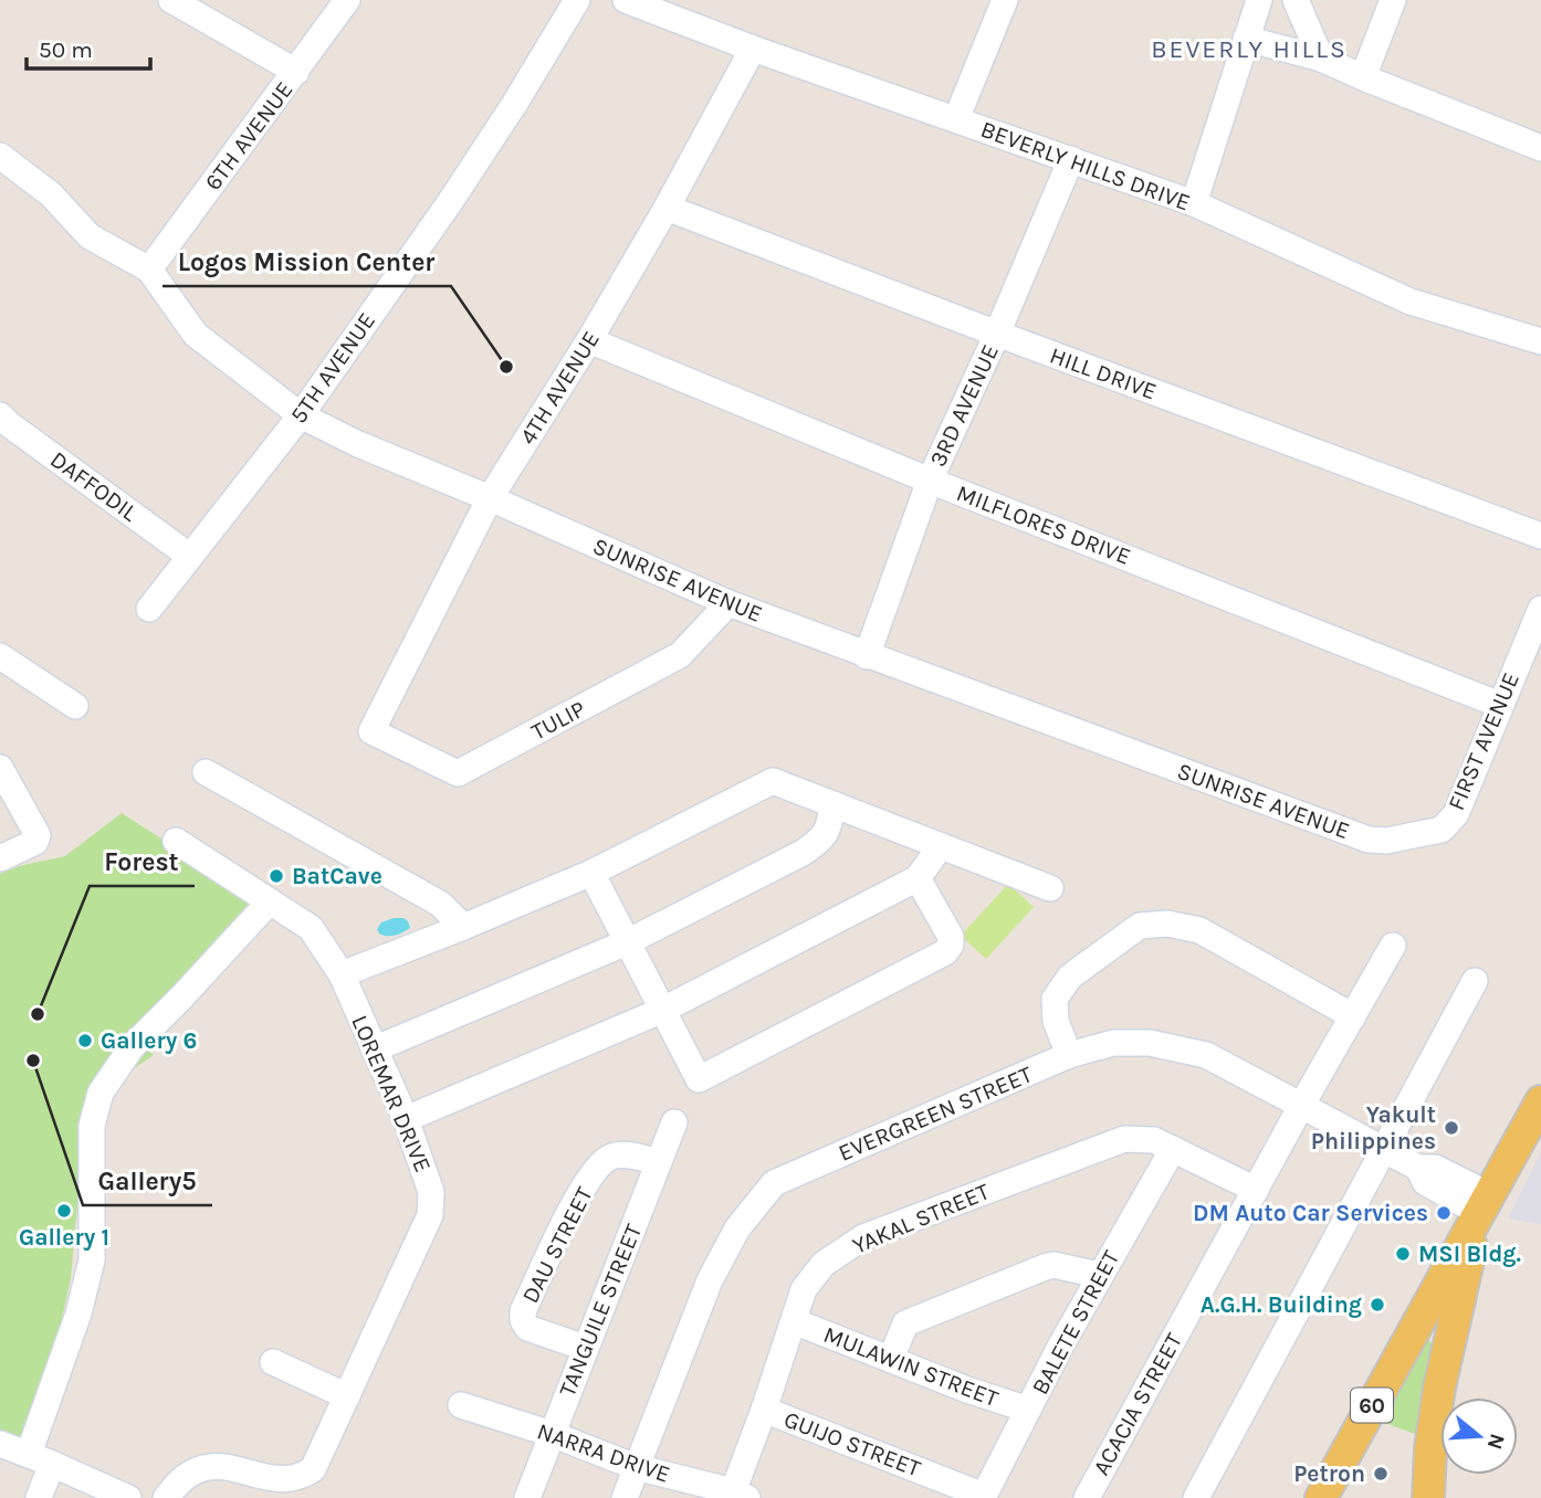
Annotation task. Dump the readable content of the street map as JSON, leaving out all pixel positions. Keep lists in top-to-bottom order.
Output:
{
  "streets": {
    "main road": ["60"],
    "street": [
      "6TH AVENUE",
      "BEVERLY HILLS DRIVE",
      "5TH AVENUE",
      "HILL DRIVE",
      "4TH AVENUE",
      "3RD AVENUE",
      "DAFFODIL",
      "MILFLORES DRIVE",
      "SUNRISE AVENUE",
      "TULIP",
      "FIRST AVENUE",
      "LOREMAR DRIVE",
      "EVERGREEN STREET",
      "YAKAL STREET",
      "DAU STREET",
      "TANGUILE STREET",
      "BALETE STREET",
      "MULAWIN STREET",
      "ACACIA STREET",
      "GUIJO STREET",
      "NARRA DRIVE"
    ]
  },
  "crossings": [
    ["6TH AVENUE", "SUNRISE AVENUE"],
    ["BEVERLY HILLS DRIVE", "4TH AVENUE"],
    ["BEVERLY HILLS DRIVE", "3RD AVENUE"],
    ["5TH AVENUE", "DAFFODIL"],
    ["5TH AVENUE", "SUNRISE AVENUE"],
    ["HILL DRIVE", "4TH AVENUE"],
    ["HILL DRIVE", "3RD AVENUE"],
    ["4TH AVENUE", "MILFLORES DRIVE"],
    ["4TH AVENUE", "SUNRISE AVENUE"],
    ["4TH AVENUE", "TULIP"],
    ["3RD AVENUE", "MILFLORES DRIVE"],
    ["3RD AVENUE", "SUNRISE AVENUE"],
    ["MILFLORES DRIVE", "FIRST AVENUE"],
    ["SUNRISE AVENUE", "TULIP"],
    ["SUNRISE AVENUE", "FIRST AVENUE"],
    ["EVERGREEN STREET", "ACACIA STREET"],
    ["EVERGREEN STREET", "60"],
    ["EVERGREEN STREET", "NARRA DRIVE"],
    ["YAKAL STREET", "BALETE STREET"],
    ["YAKAL STREET", "MULAWIN STREET"],
    ["YAKAL STREET", "ACACIA STREET"],
    ["YAKAL STREET", "GUIJO STREET"],
    ["YAKAL STREET", "NARRA DRIVE"],
    ["DAU STREET", "TANGUILE STREET"],
    ["TANGUILE STREET", "NARRA DRIVE"],
    ["BALETE STREET", "MULAWIN STREET"],
    ["BALETE STREET", "GUIJO STREET"]
  ],
  "districts": ["BEVERLY HILLS"],
  "places": [
    "Logos Mission Center",
    "BatCave",
    "Forest",
    "Gallery 6",
    "Gallery5",
    "Yakult Philippines",
    "Gallery 1",
    "DM Auto Car Services",
    "MSI Bldg.",
    "A.G.H. Building",
    "Petron"
  ],
  "scale_bar": "50 m",
  "north": "right"
}
